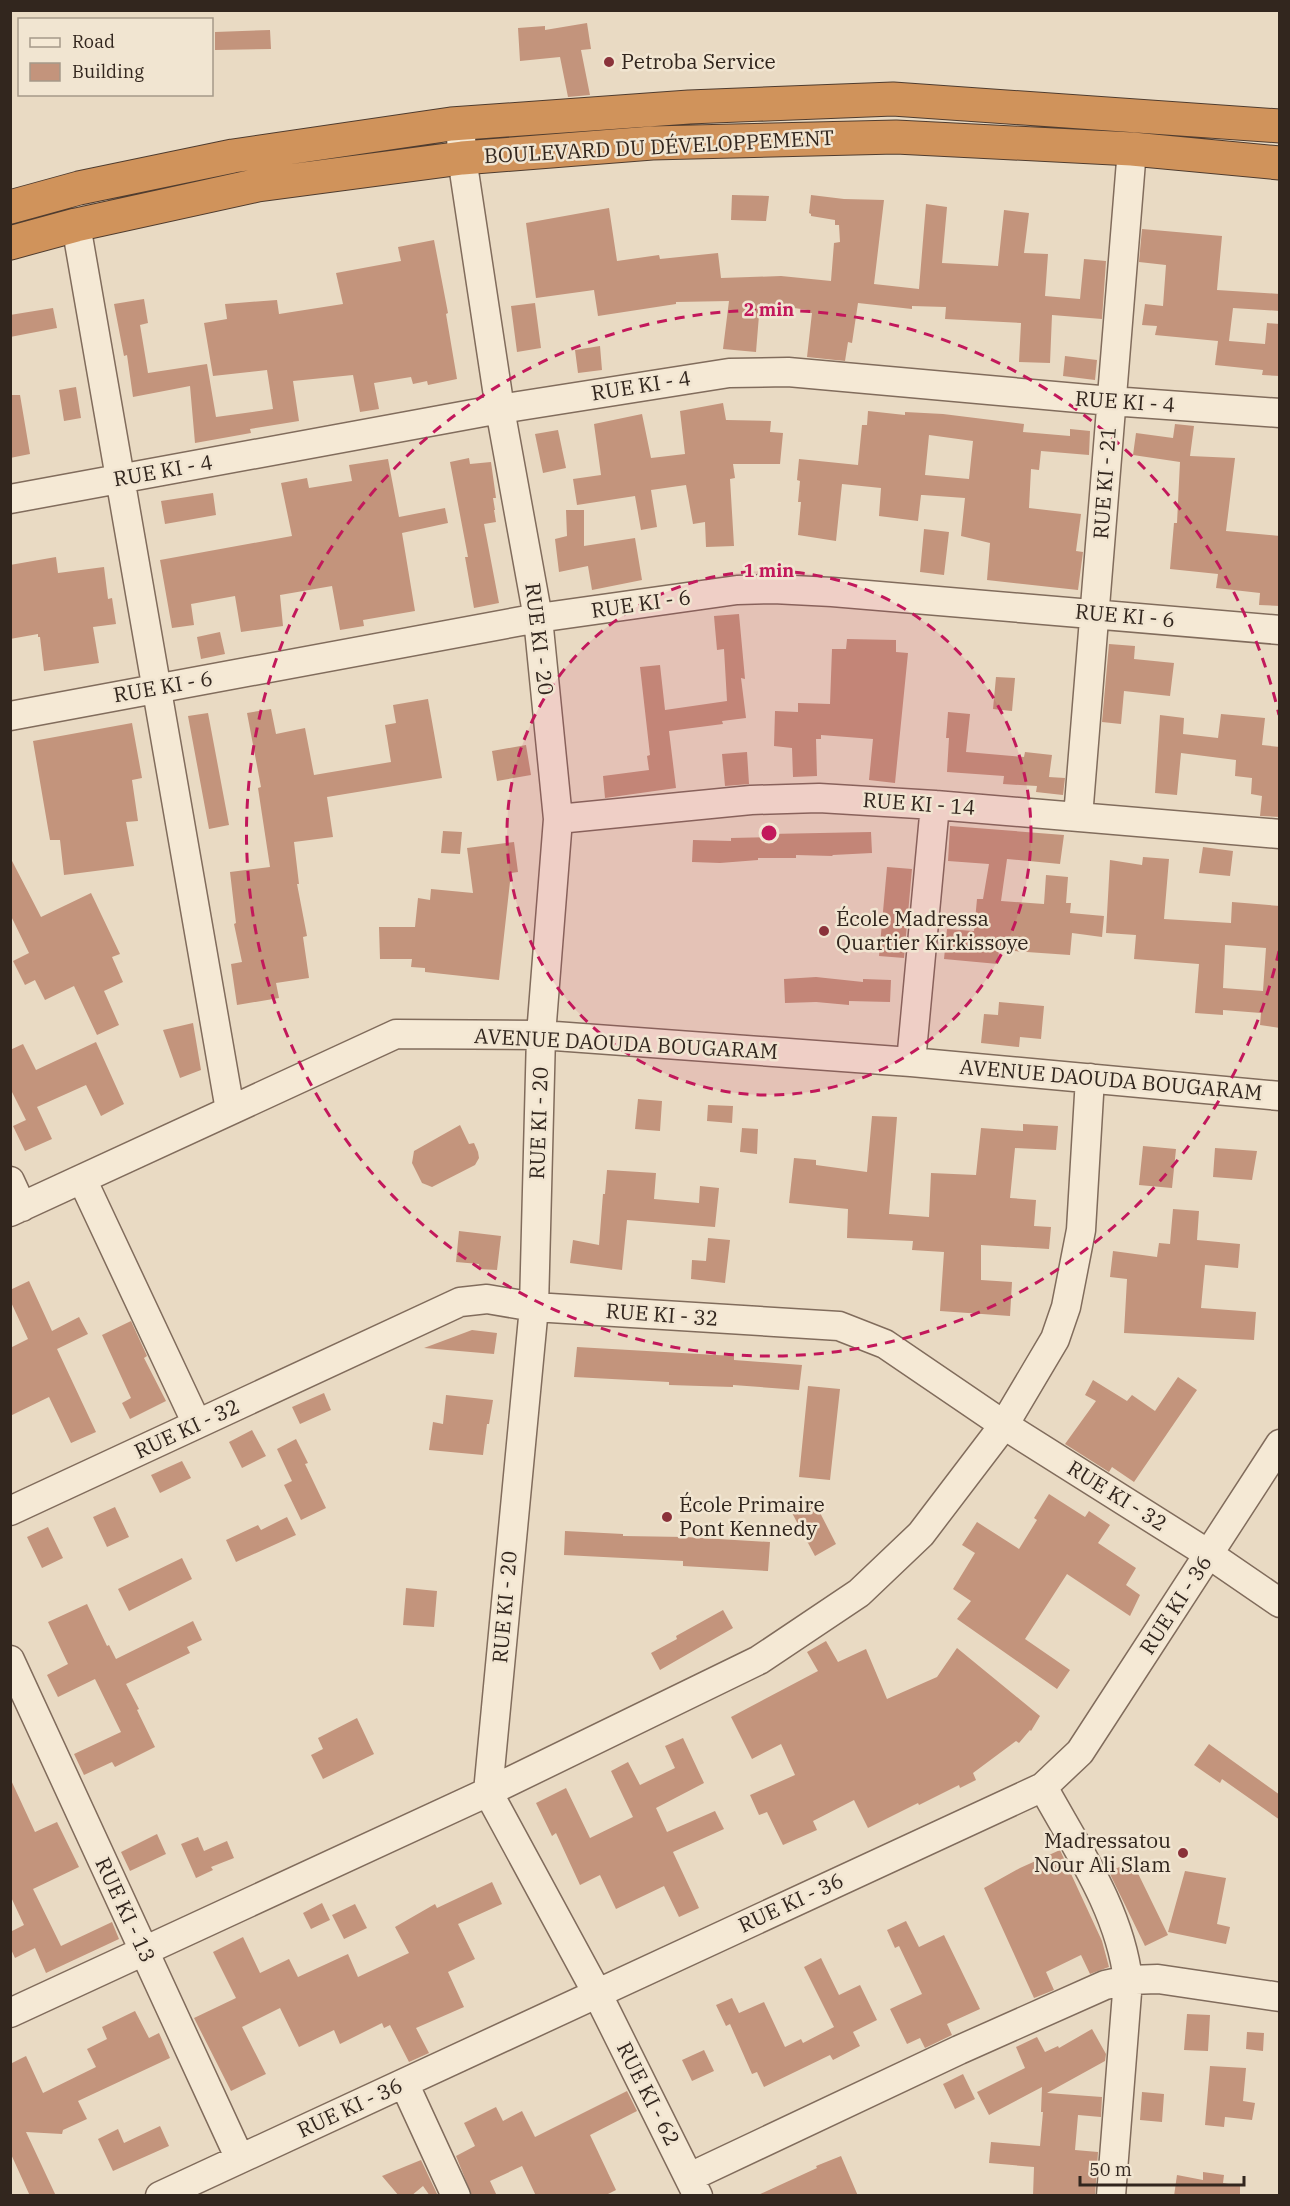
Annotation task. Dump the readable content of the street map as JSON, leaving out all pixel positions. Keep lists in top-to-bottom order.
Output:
{
  "streets": {
    "highway": ["BOULEVARD DU DÉVELOPPEMENT"],
    "street": [
      "RUE KI - 4",
      "RUE KI - 21",
      "RUE KI - 6",
      "RUE KI - 20",
      "RUE KI - 14",
      "AVENUE DAOUDA BOUGARAM",
      "RUE KI - 32",
      "RUE KI - 36",
      "RUE KI - 13",
      "RUE KI - 62"
    ]
  },
  "crossings": [
    ["BOULEVARD DU DÉVELOPPEMENT", "RUE KI - 21"],
    ["BOULEVARD DU DÉVELOPPEMENT", "RUE KI - 20"],
    ["RUE KI - 4", "RUE KI - 21"],
    ["RUE KI - 4", "RUE KI - 20"],
    ["RUE KI - 21", "RUE KI - 6"],
    ["RUE KI - 21", "RUE KI - 14"],
    ["RUE KI - 6", "RUE KI - 20"],
    ["RUE KI - 20", "RUE KI - 14"],
    ["RUE KI - 20", "AVENUE DAOUDA BOUGARAM"],
    ["RUE KI - 20", "RUE KI - 32"],
    ["RUE KI - 32", "RUE KI - 36"],
    ["RUE KI - 36", "RUE KI - 13"],
    ["RUE KI - 36", "RUE KI - 62"]
  ],
  "places": [
    "Petroba Service",
    "École Madressa Quartier Kirkissoye",
    "École Primaire Pont Kennedy",
    "Madressatou Nour Ali Slam"
  ],
  "legend": ["Road", "Building"],
  "scale_bar": "50 m",
  "rings": ["2 min", "1 min"]
}
